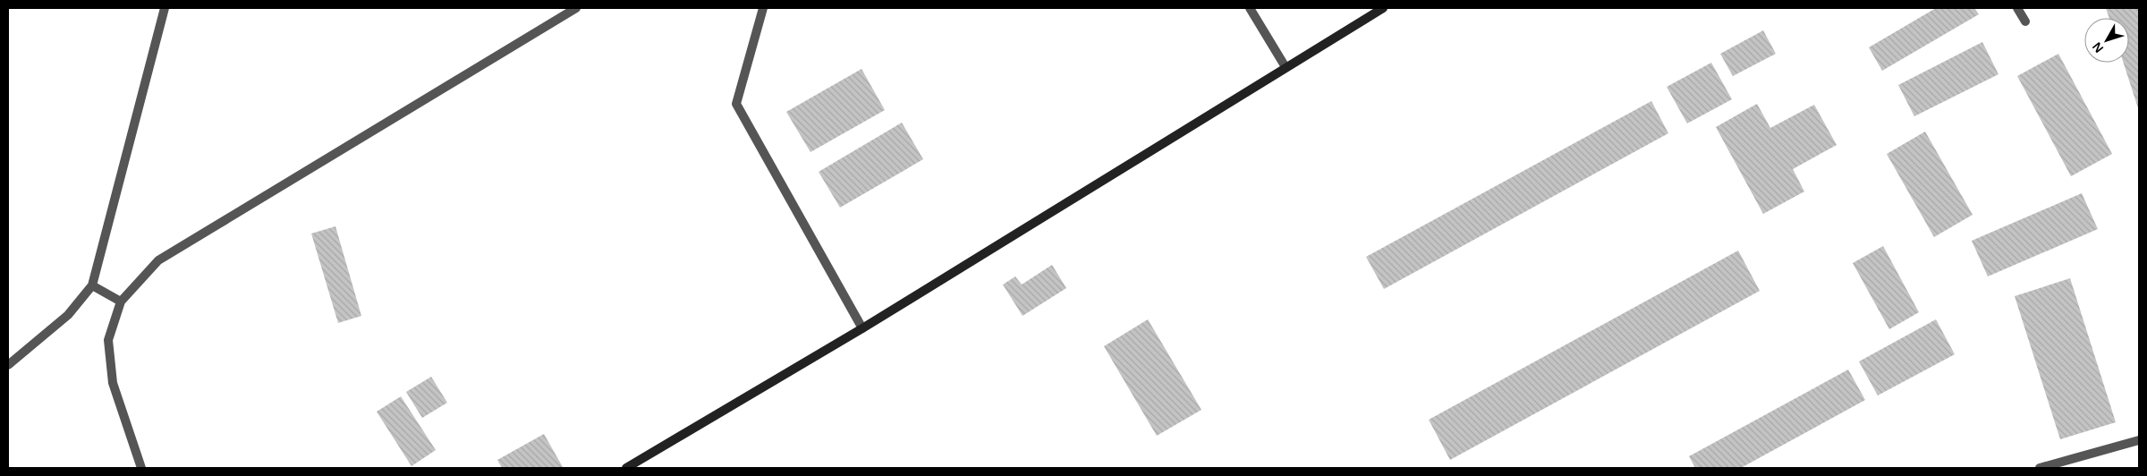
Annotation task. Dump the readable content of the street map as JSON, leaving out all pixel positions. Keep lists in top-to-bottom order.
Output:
{
  "north": "bottom left"
}
